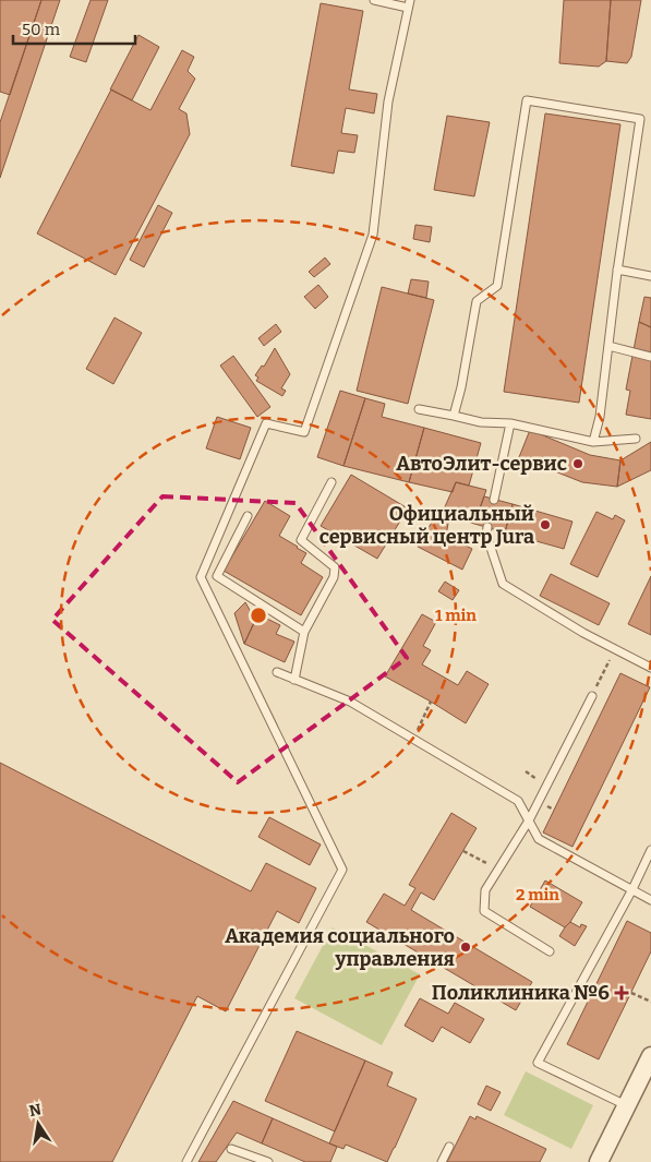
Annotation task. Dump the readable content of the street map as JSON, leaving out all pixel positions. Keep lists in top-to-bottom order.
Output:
{
  "places": {
    "other": ["АвтоЭлит-сервис", "Официальный сервисный центр Jura", "Академия социального управления"],
    "health": ["Поликлиника №6"]
  },
  "scale_bar": "50 m",
  "north": "top",
  "rings": ["1 min", "2 min"]
}
